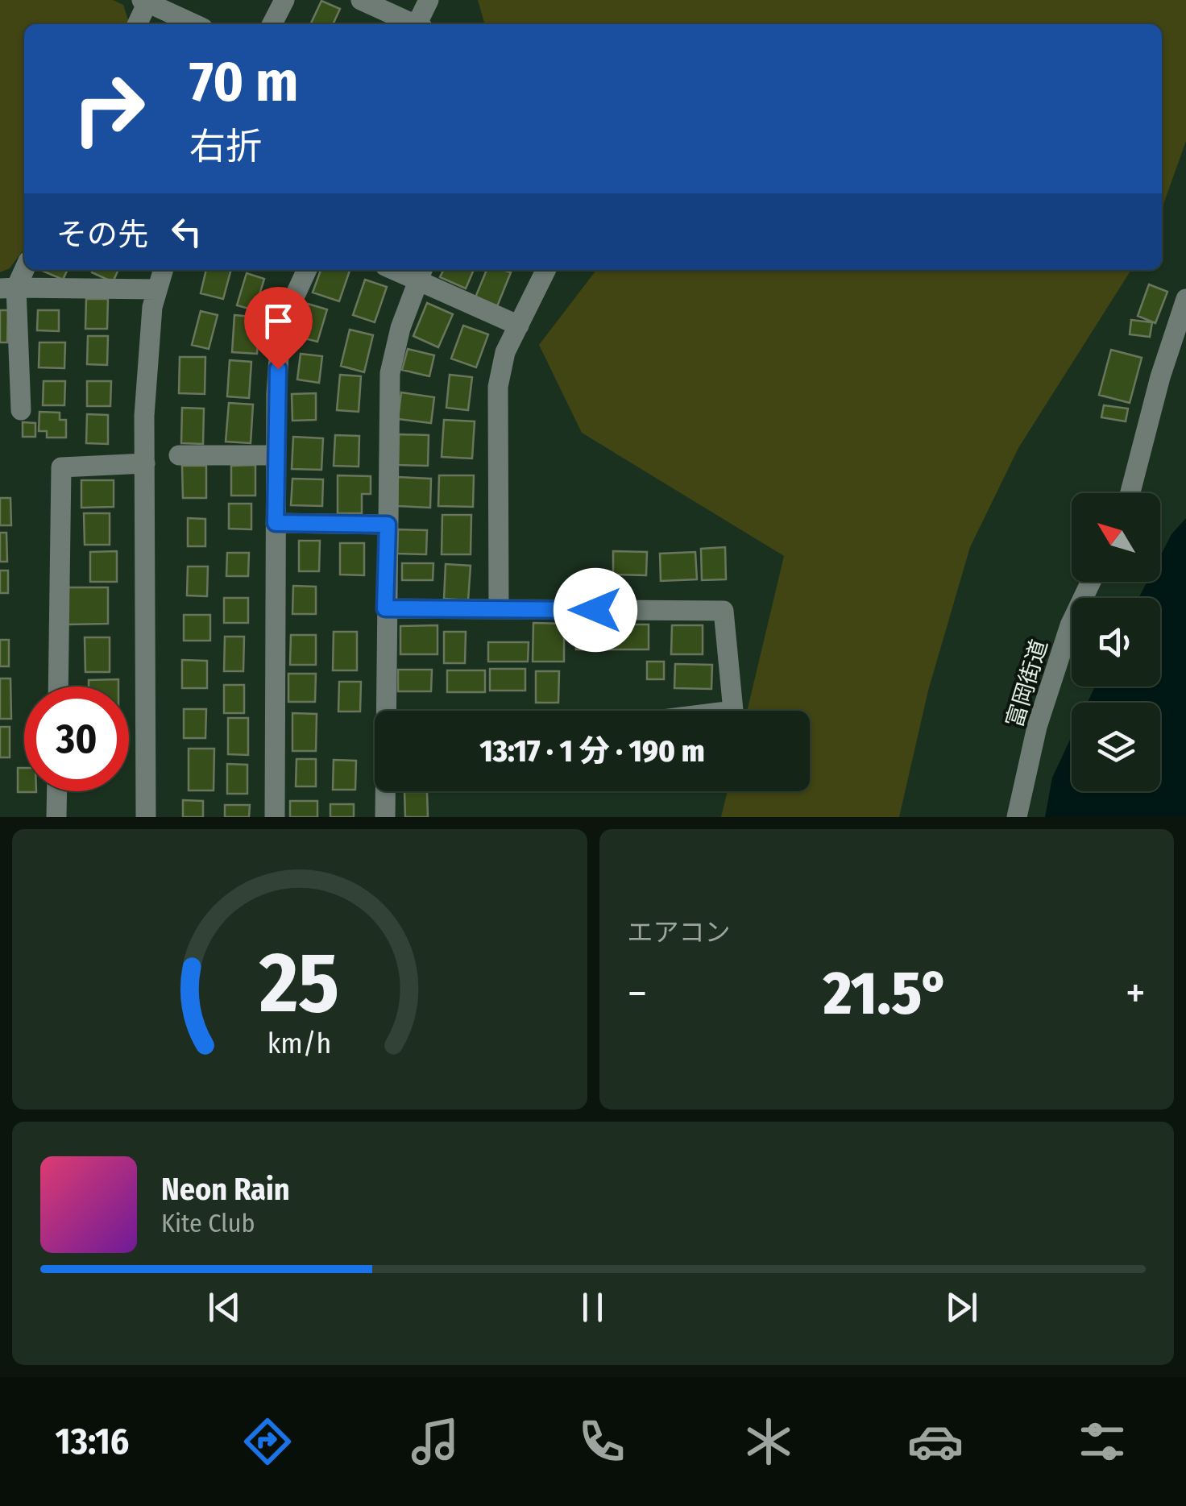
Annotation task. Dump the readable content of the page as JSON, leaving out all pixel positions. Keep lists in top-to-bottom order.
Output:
{
  "streets": {
    "street": ["富岡街道"]
  },
  "north": "top left",
  "page": {
    "turn": ["70 m", "右折"],
    "then": "その先",
    "limit": "30",
    "trip": "13:17 · 1 分 · 190 m",
    "tile": "エアコン",
    "heat": ["−", "21.5°", "+"],
    "song": ["Neon Rain", "Kite Club"],
    "tabs": "13:16",
    "gauge": ["25", "km/h"]
  }
}
